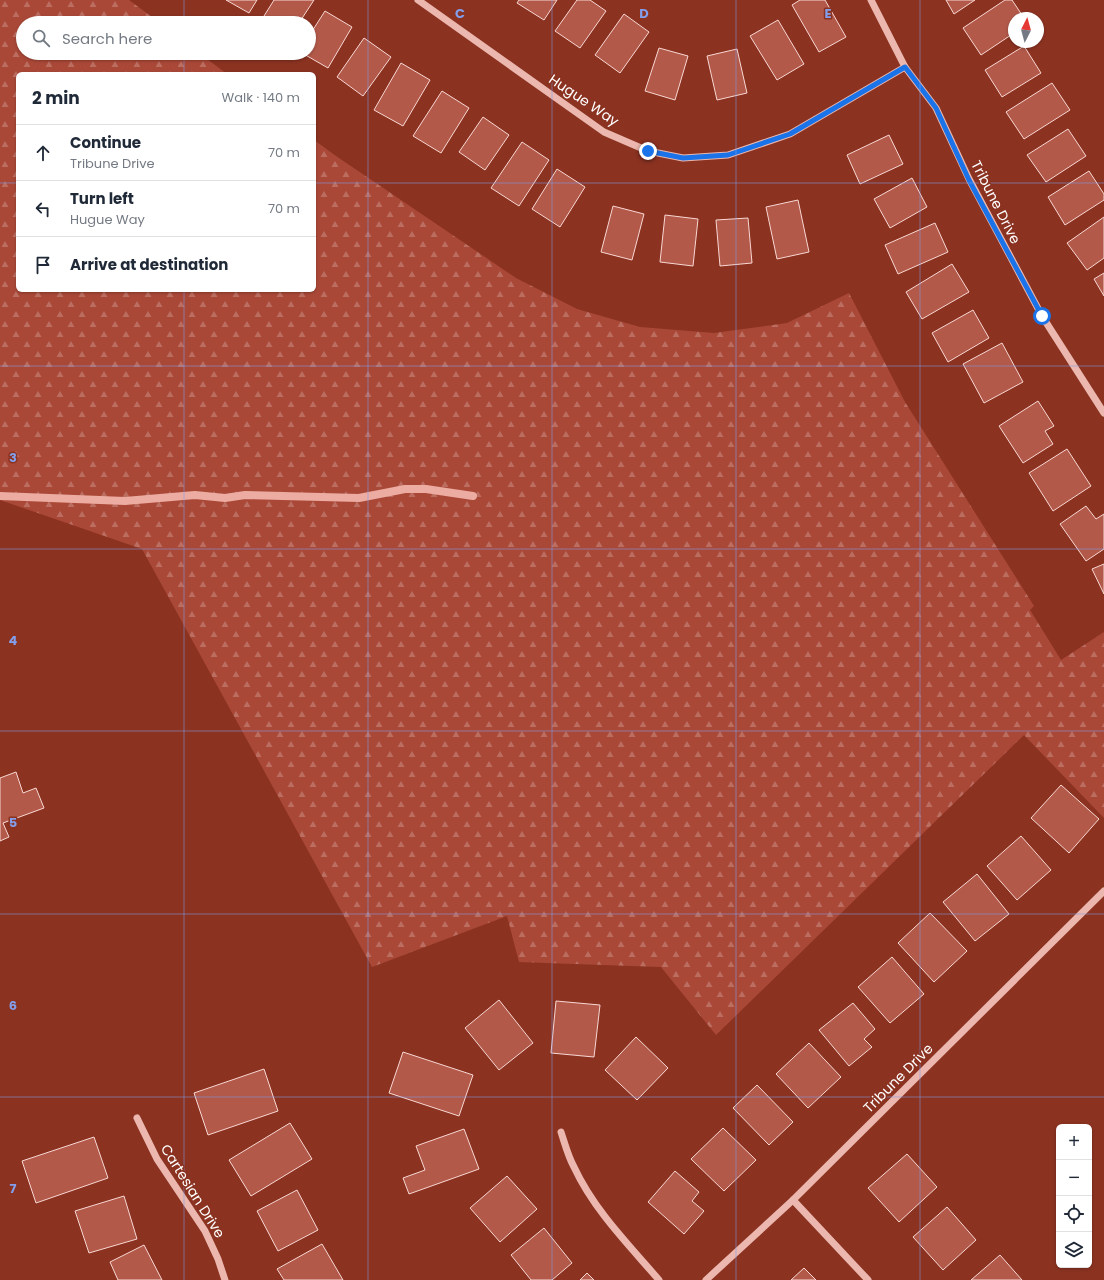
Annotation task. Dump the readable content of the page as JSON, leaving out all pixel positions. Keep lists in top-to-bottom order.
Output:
{
  "streets": {
    "street": ["Hugue Way", "Tribune Drive", "Cartesian Drive"]
  },
  "crossings": [
    ["Hugue Way", "Tribune Drive"]
  ],
  "north": "top",
  "page": {
    "search": "Search here",
    "heading": ["2 min", "Walk · 140 m"],
    "list": [
      ["Continue", "Tribune Drive", "70 m"],
      ["Turn left", "Hugue Way", "70 m"],
      "Arrive at destination"
    ],
    "map_buttons": ["+", "−"]
  },
  "grid": {
    "columns": ["C", "D", "E"],
    "rows": [
      "3",
      "4",
      "5",
      "6",
      "7"
    ]
  }
}
